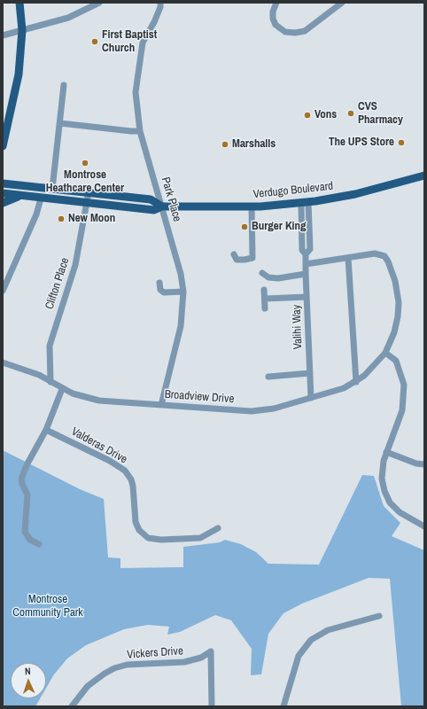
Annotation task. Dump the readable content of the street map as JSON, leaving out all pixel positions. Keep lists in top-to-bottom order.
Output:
{
  "streets": {
    "main road": ["Verdugo Boulevard"],
    "street": [
      "Park Place",
      "Clifton Place",
      "Valihi Way",
      "Broadview Drive",
      "Valderas Drive",
      "Vickers Drive"
    ]
  },
  "crossings": [
    ["Verdugo Boulevard", "Park Place"],
    ["Verdugo Boulevard", "Clifton Place"],
    ["Verdugo Boulevard", "Valihi Way"],
    ["Park Place", "Broadview Drive"],
    ["Clifton Place", "Broadview Drive"],
    ["Valihi Way", "Broadview Drive"]
  ],
  "parks": ["Montrose Community Park"],
  "places": [
    "First Baptist Church",
    "CVS Pharmacy",
    "Vons",
    "The UPS Store",
    "Marshalls",
    "Montrose Heathcare Center",
    "New Moon",
    "Burger King"
  ],
  "north": "top"
}
